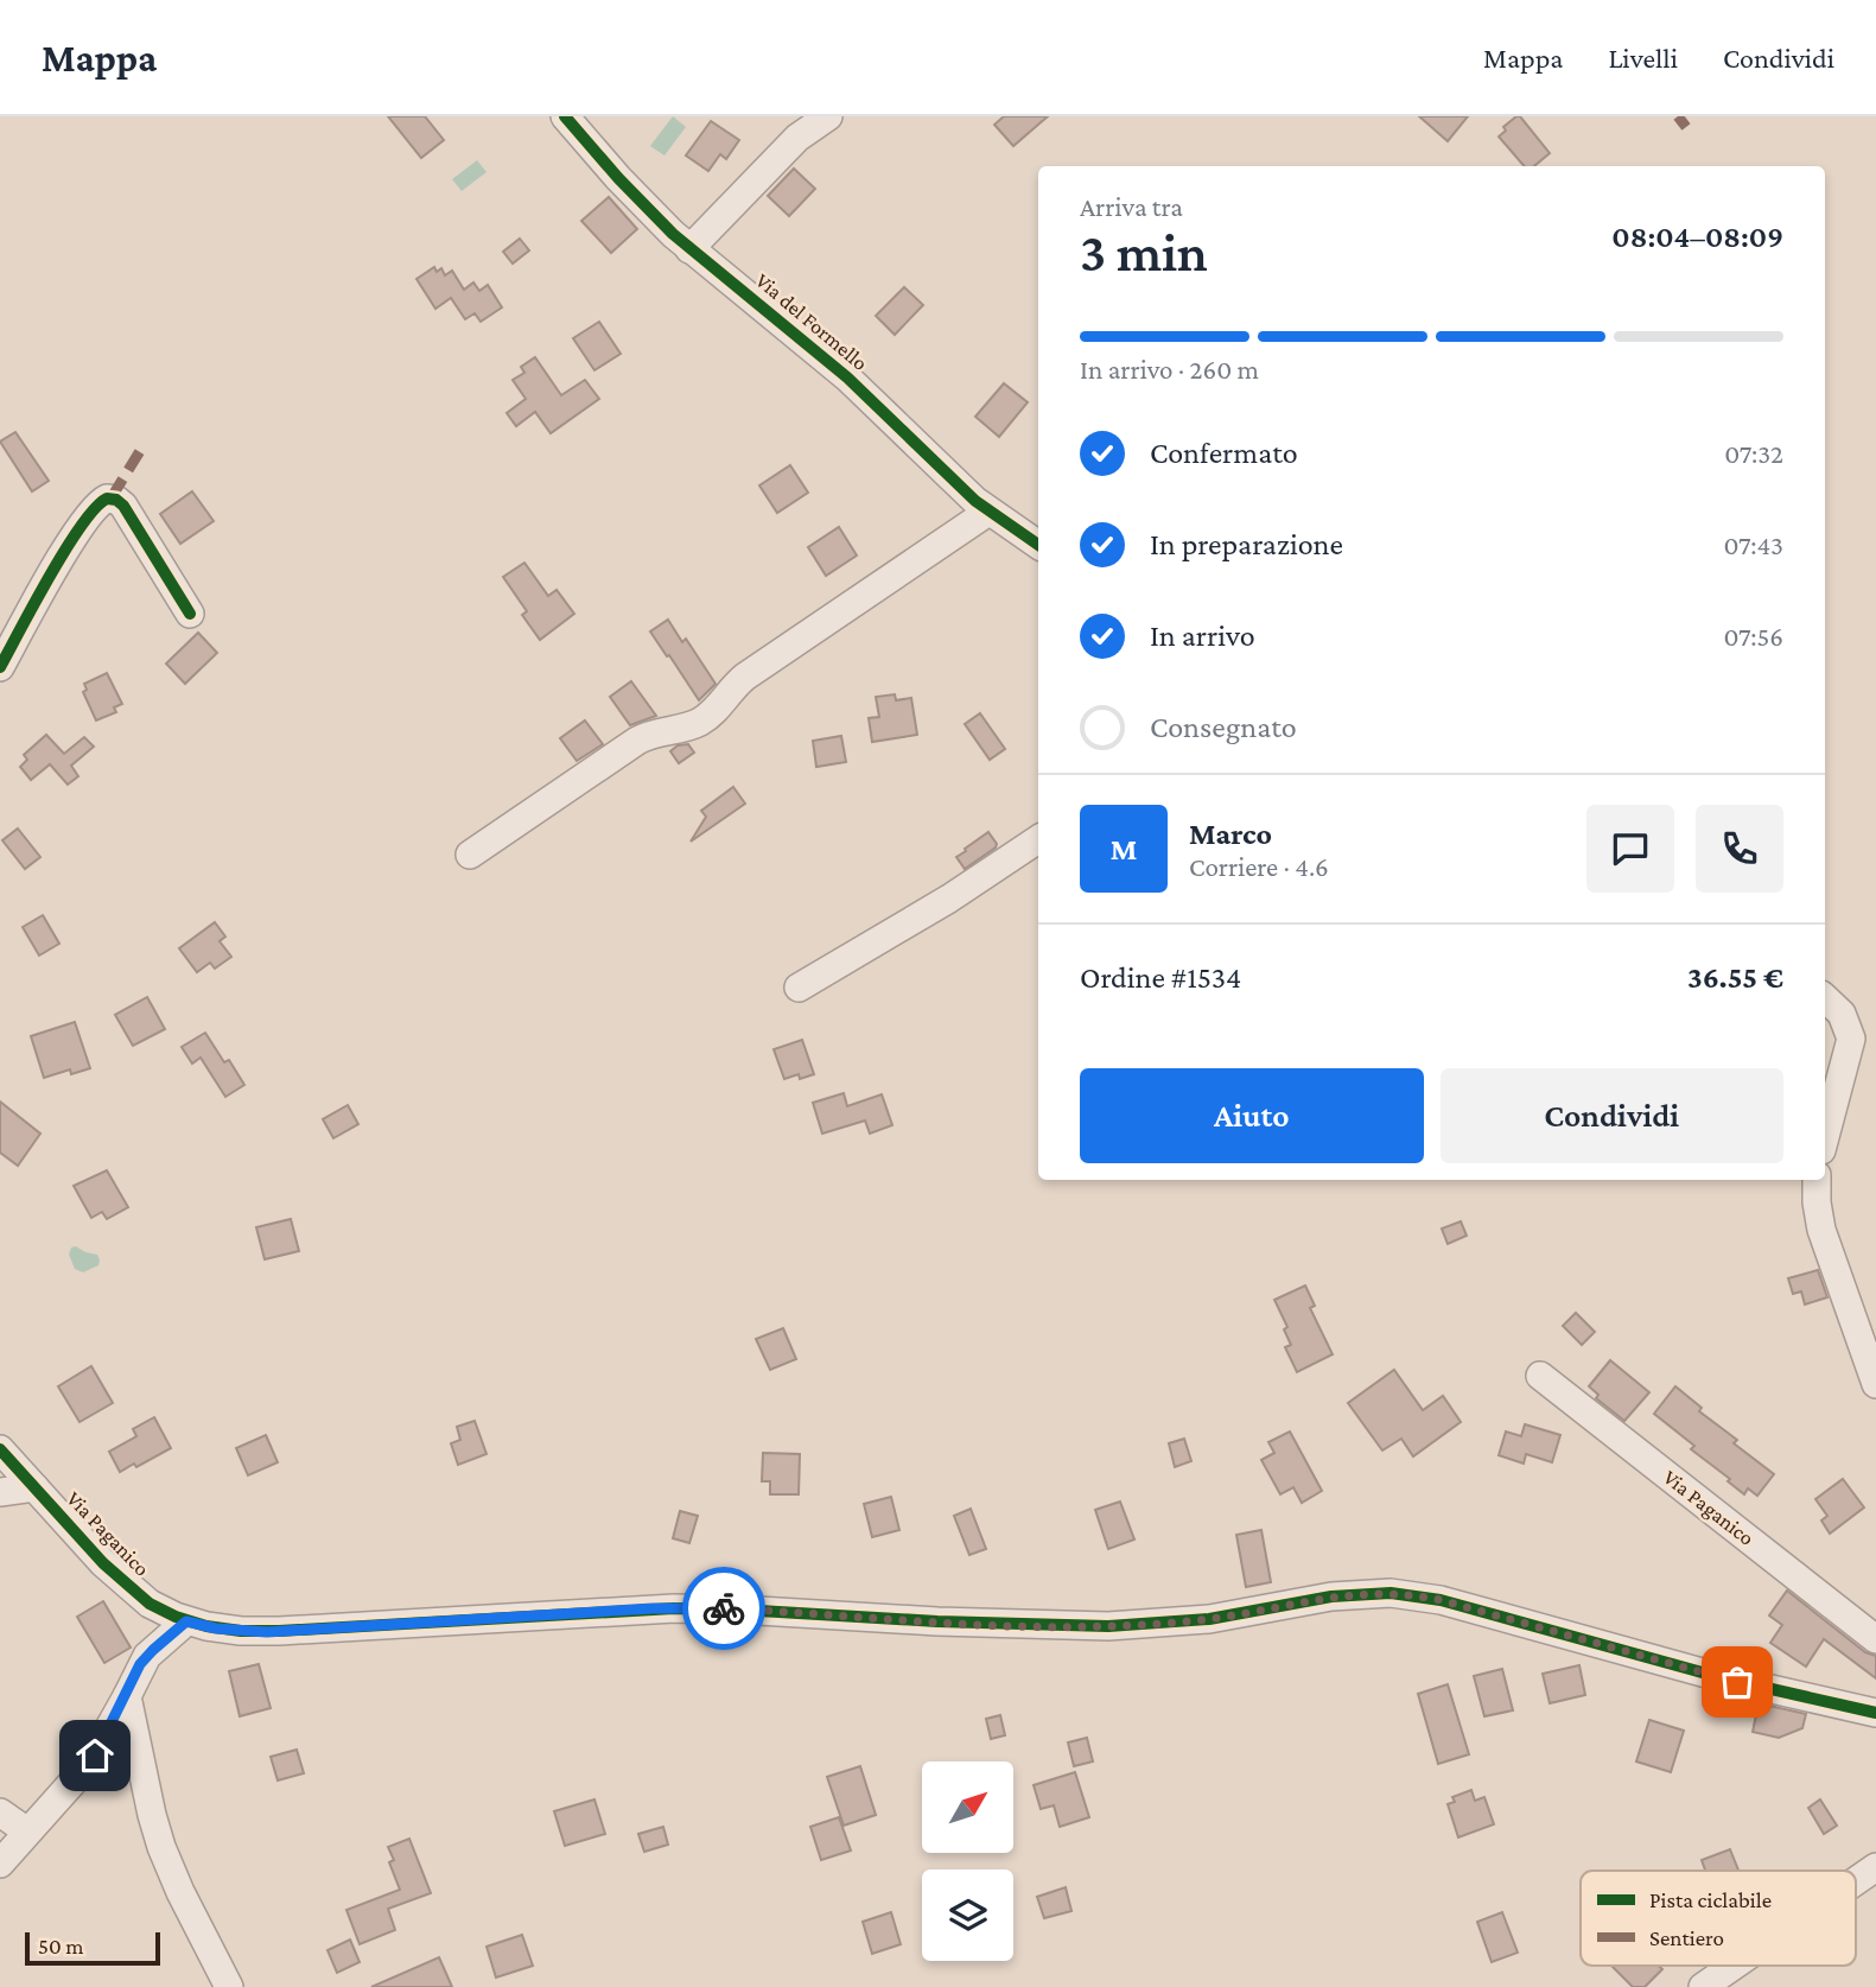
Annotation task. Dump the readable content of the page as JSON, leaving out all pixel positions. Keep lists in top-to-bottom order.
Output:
{
  "streets": {
    "street": ["Via del Formello", "Via Paganico"]
  },
  "legend": ["Pista ciclabile", "Sentiero"],
  "scale_bar": "50 m",
  "north": "top right",
  "page": {
    "header": "Mappa",
    "nav": ["Mappa", "Livelli", "Condividi"],
    "heading": ["3 min", "Arriva tra", "08:04–08:09"],
    "panel": [
      "Marco",
      "Corriere · 4.6",
      "Ordine #1534",
      "36.55 €"
    ],
    "bar": "In arrivo · 260 m",
    "list": [
      ["Confermato", "07:32"],
      ["In preparazione", "07:43"],
      ["In arrivo", "07:56"],
      "Consegnato"
    ],
    "round": "M",
    "buttons": ["Aiuto", "Condividi"],
    "scale": "50 m"
  }
}
